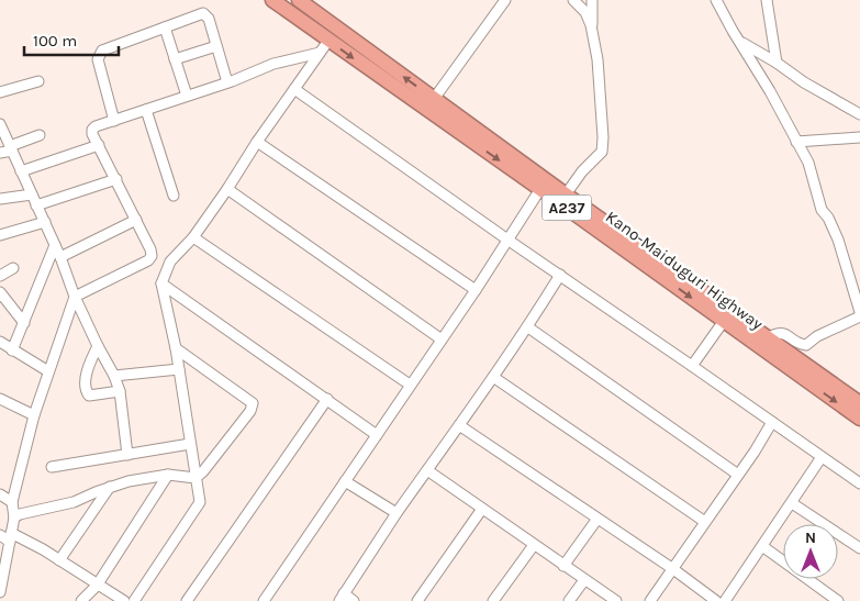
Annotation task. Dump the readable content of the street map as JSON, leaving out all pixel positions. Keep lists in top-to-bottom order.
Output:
{
  "streets": {
    "highway": ["A237", "Kano-Maiduguri Highway"]
  },
  "scale_bar": "100 m",
  "north": "top"
}
